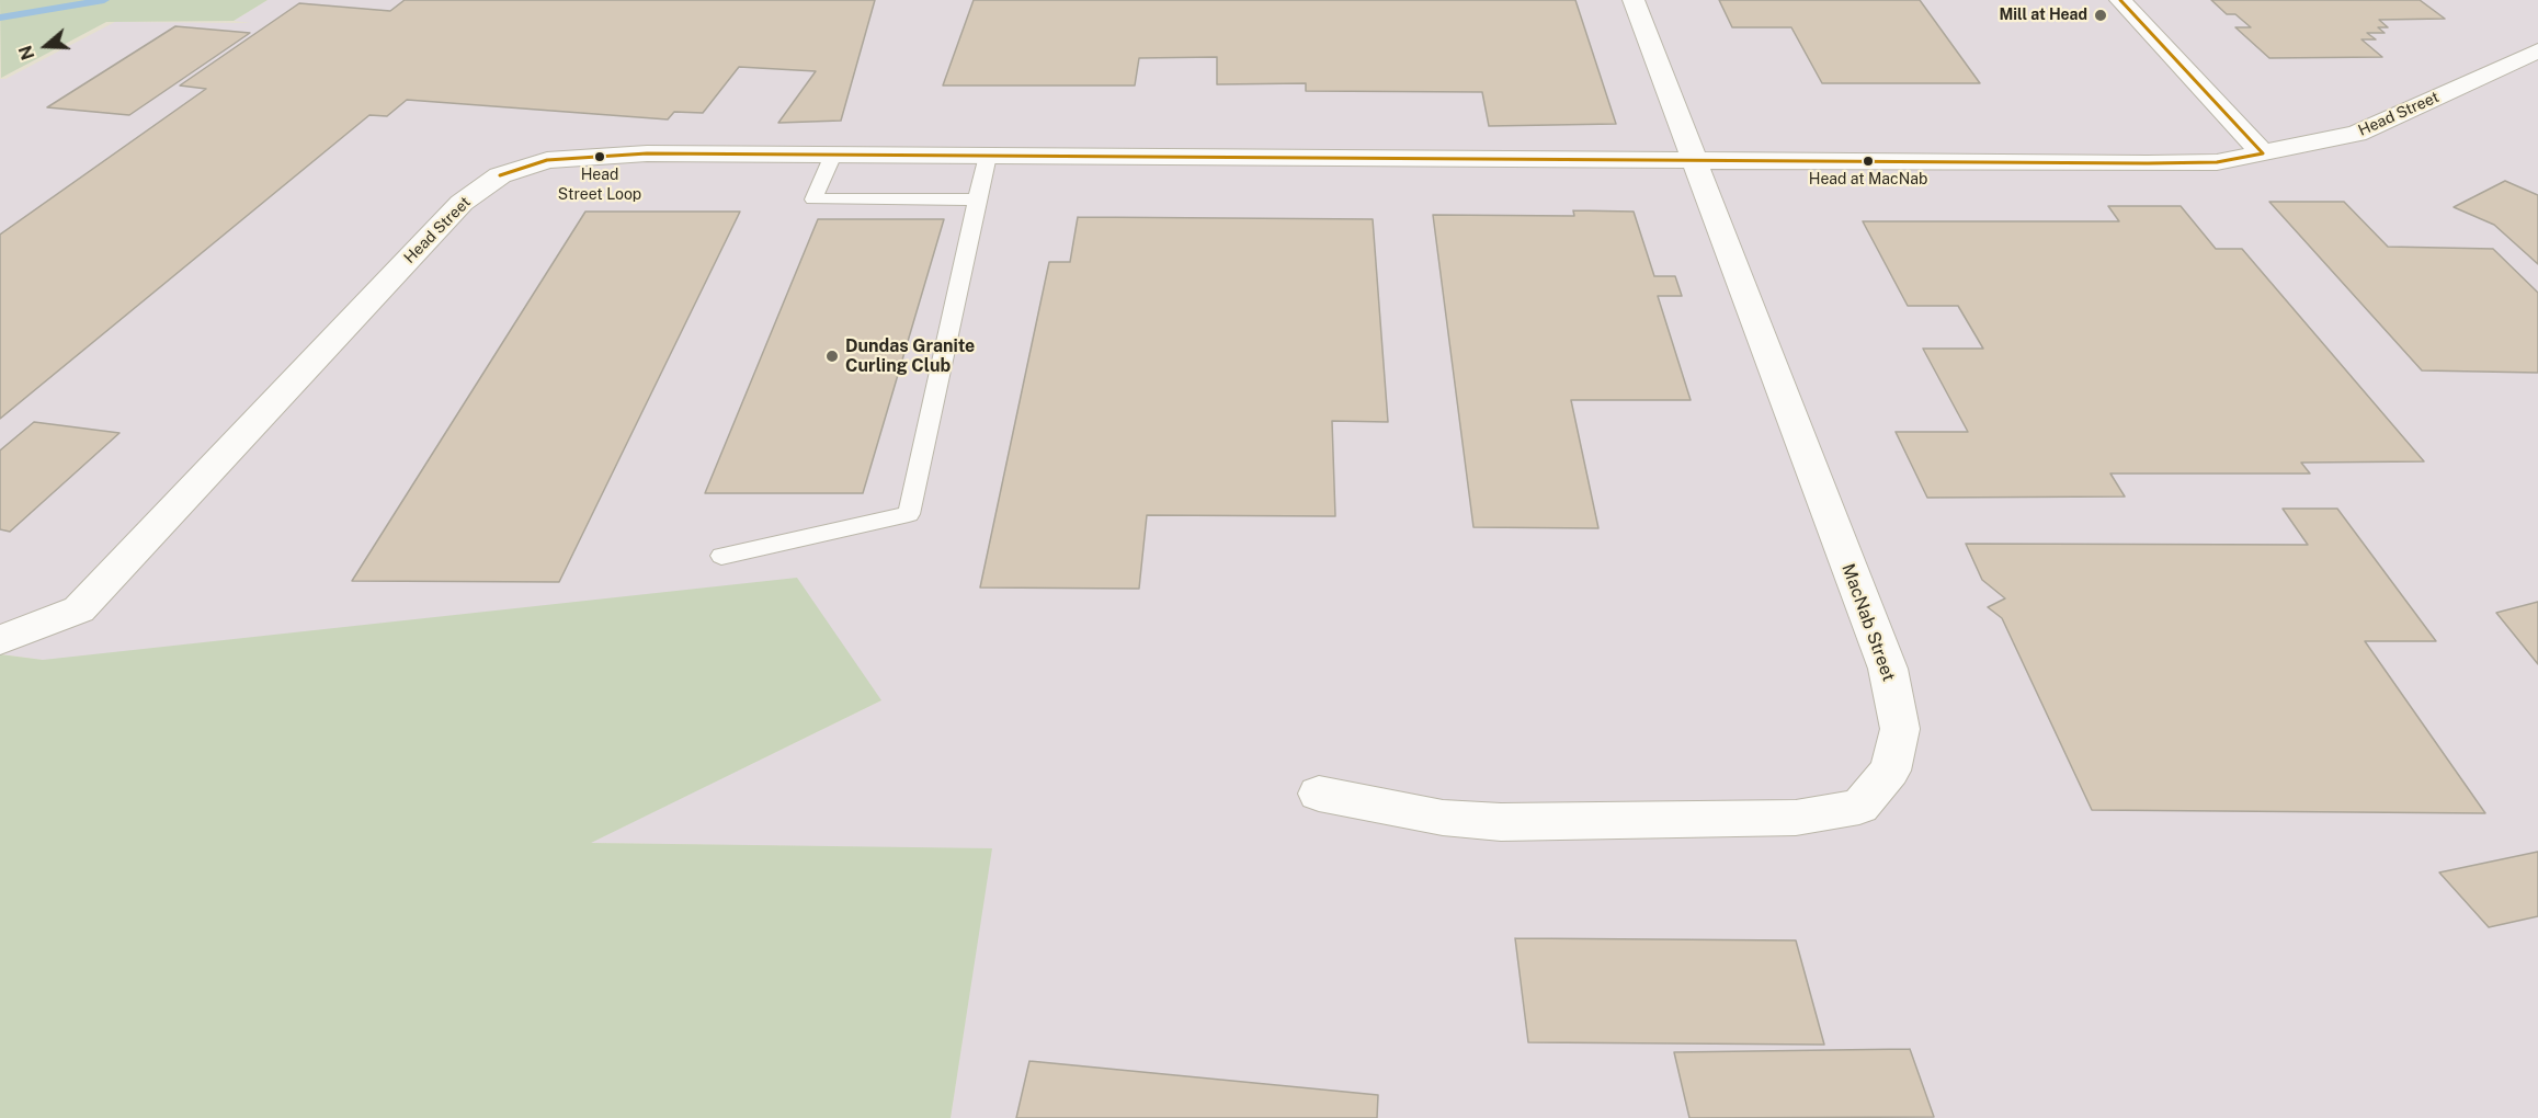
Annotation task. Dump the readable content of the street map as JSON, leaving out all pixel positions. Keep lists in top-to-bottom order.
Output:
{
  "streets": {
    "street": ["Head Street", "MacNab Street"]
  },
  "crossings": [
    ["Head Street", "MacNab Street"]
  ],
  "places": [
    "Mill at Head",
    "Head Street Loop",
    "Head at MacNab",
    "Dundas Granite Curling Club"
  ],
  "north": "left"
}
